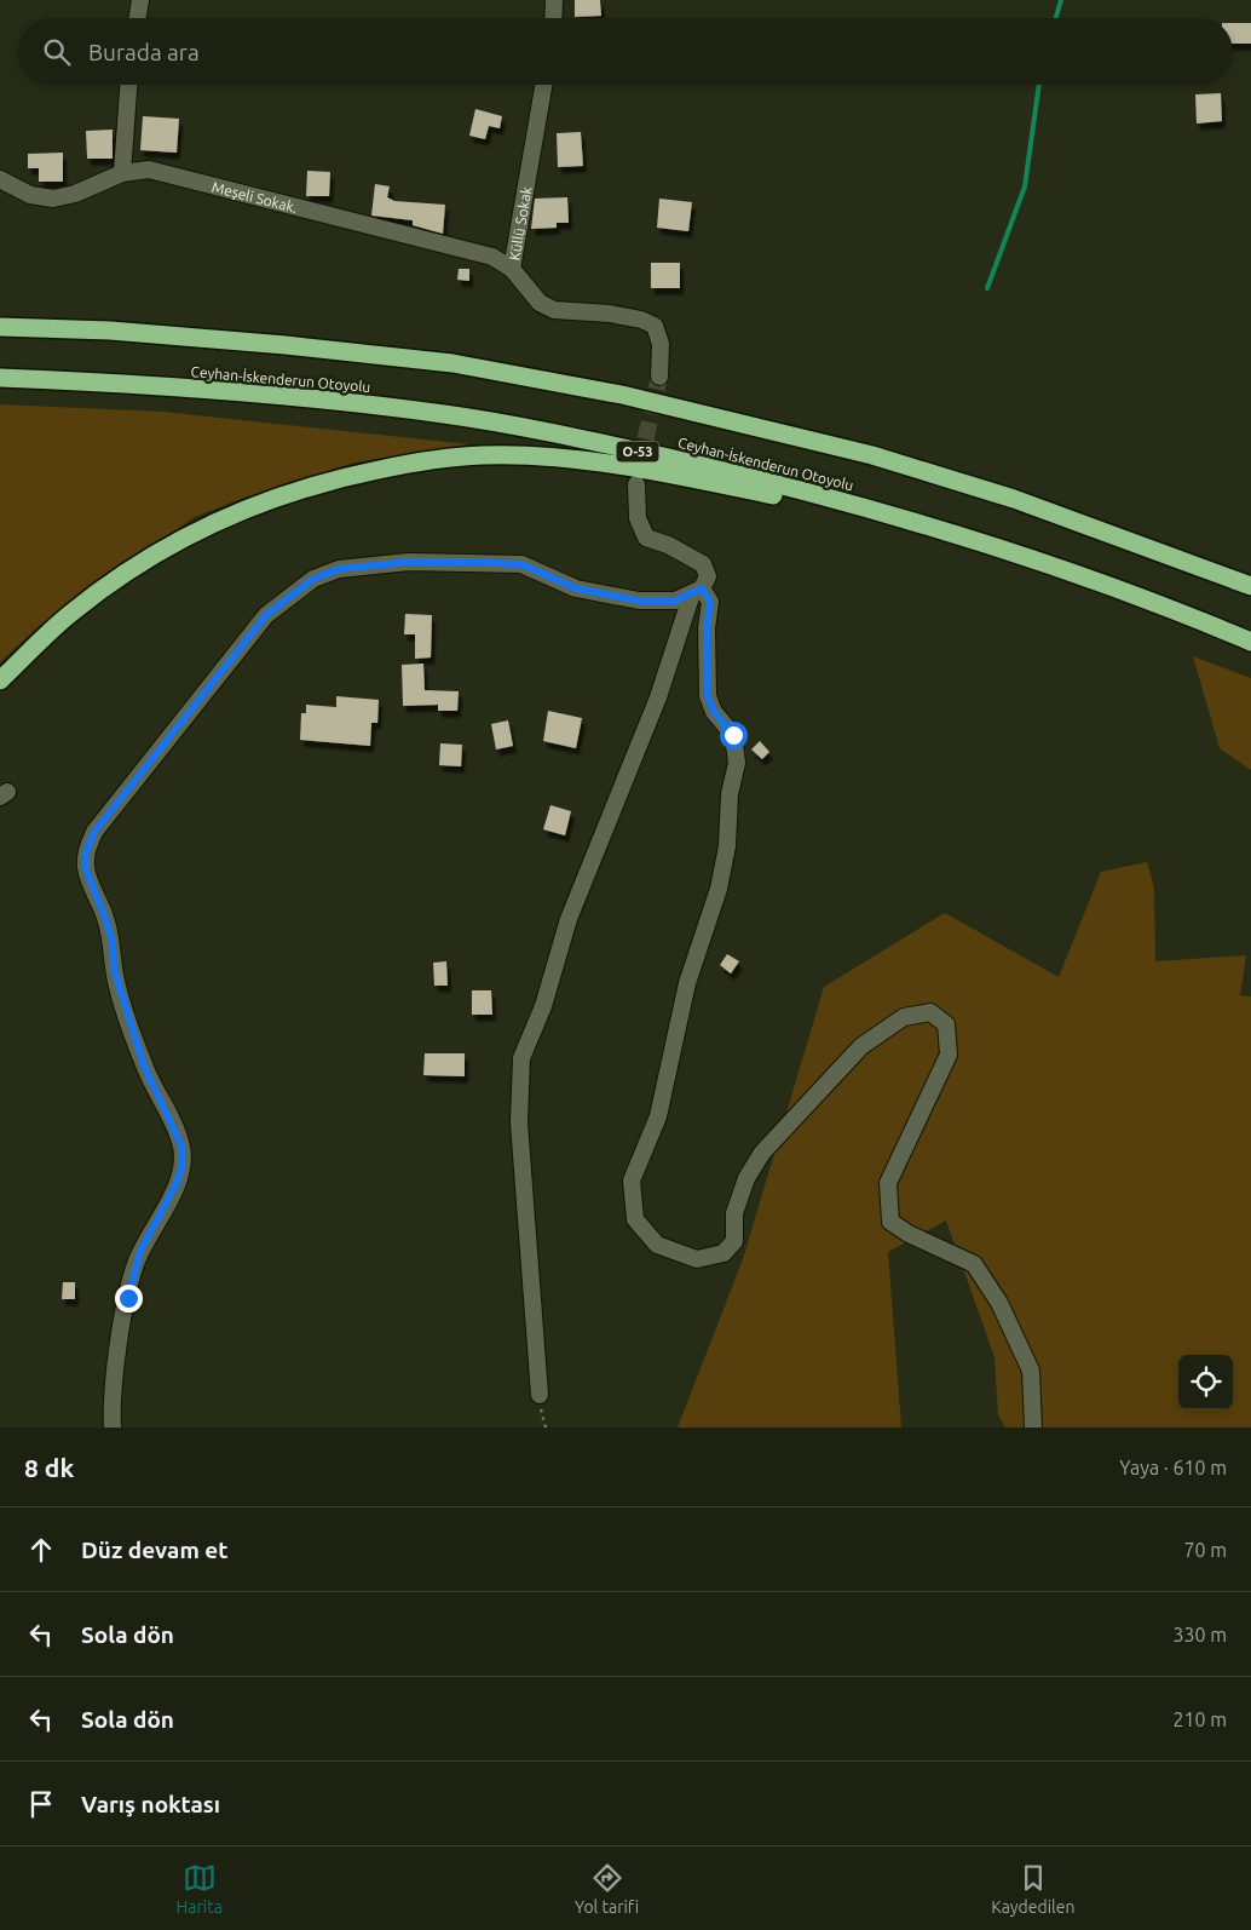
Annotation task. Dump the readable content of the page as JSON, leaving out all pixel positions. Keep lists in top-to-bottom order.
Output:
{
  "streets": {
    "highway": ["Ceyhan-İskenderun Otoyolu", "O-53"],
    "street": ["Meşeli Sokak.", "Küllü Sokak"]
  },
  "crossings": [
    ["Meşeli Sokak.", "Küllü Sokak"]
  ],
  "page": {
    "search": "Burada ara",
    "heading": ["8 dk", "Yaya · 610 m"],
    "list": [
      ["Düz devam et", "70 m"],
      ["Sola dön", "330 m"],
      ["Sola dön", "210 m"],
      "Varış noktası"
    ],
    "nav": ["Harita", "Yol tarifi", "Kaydedilen"]
  }
}
